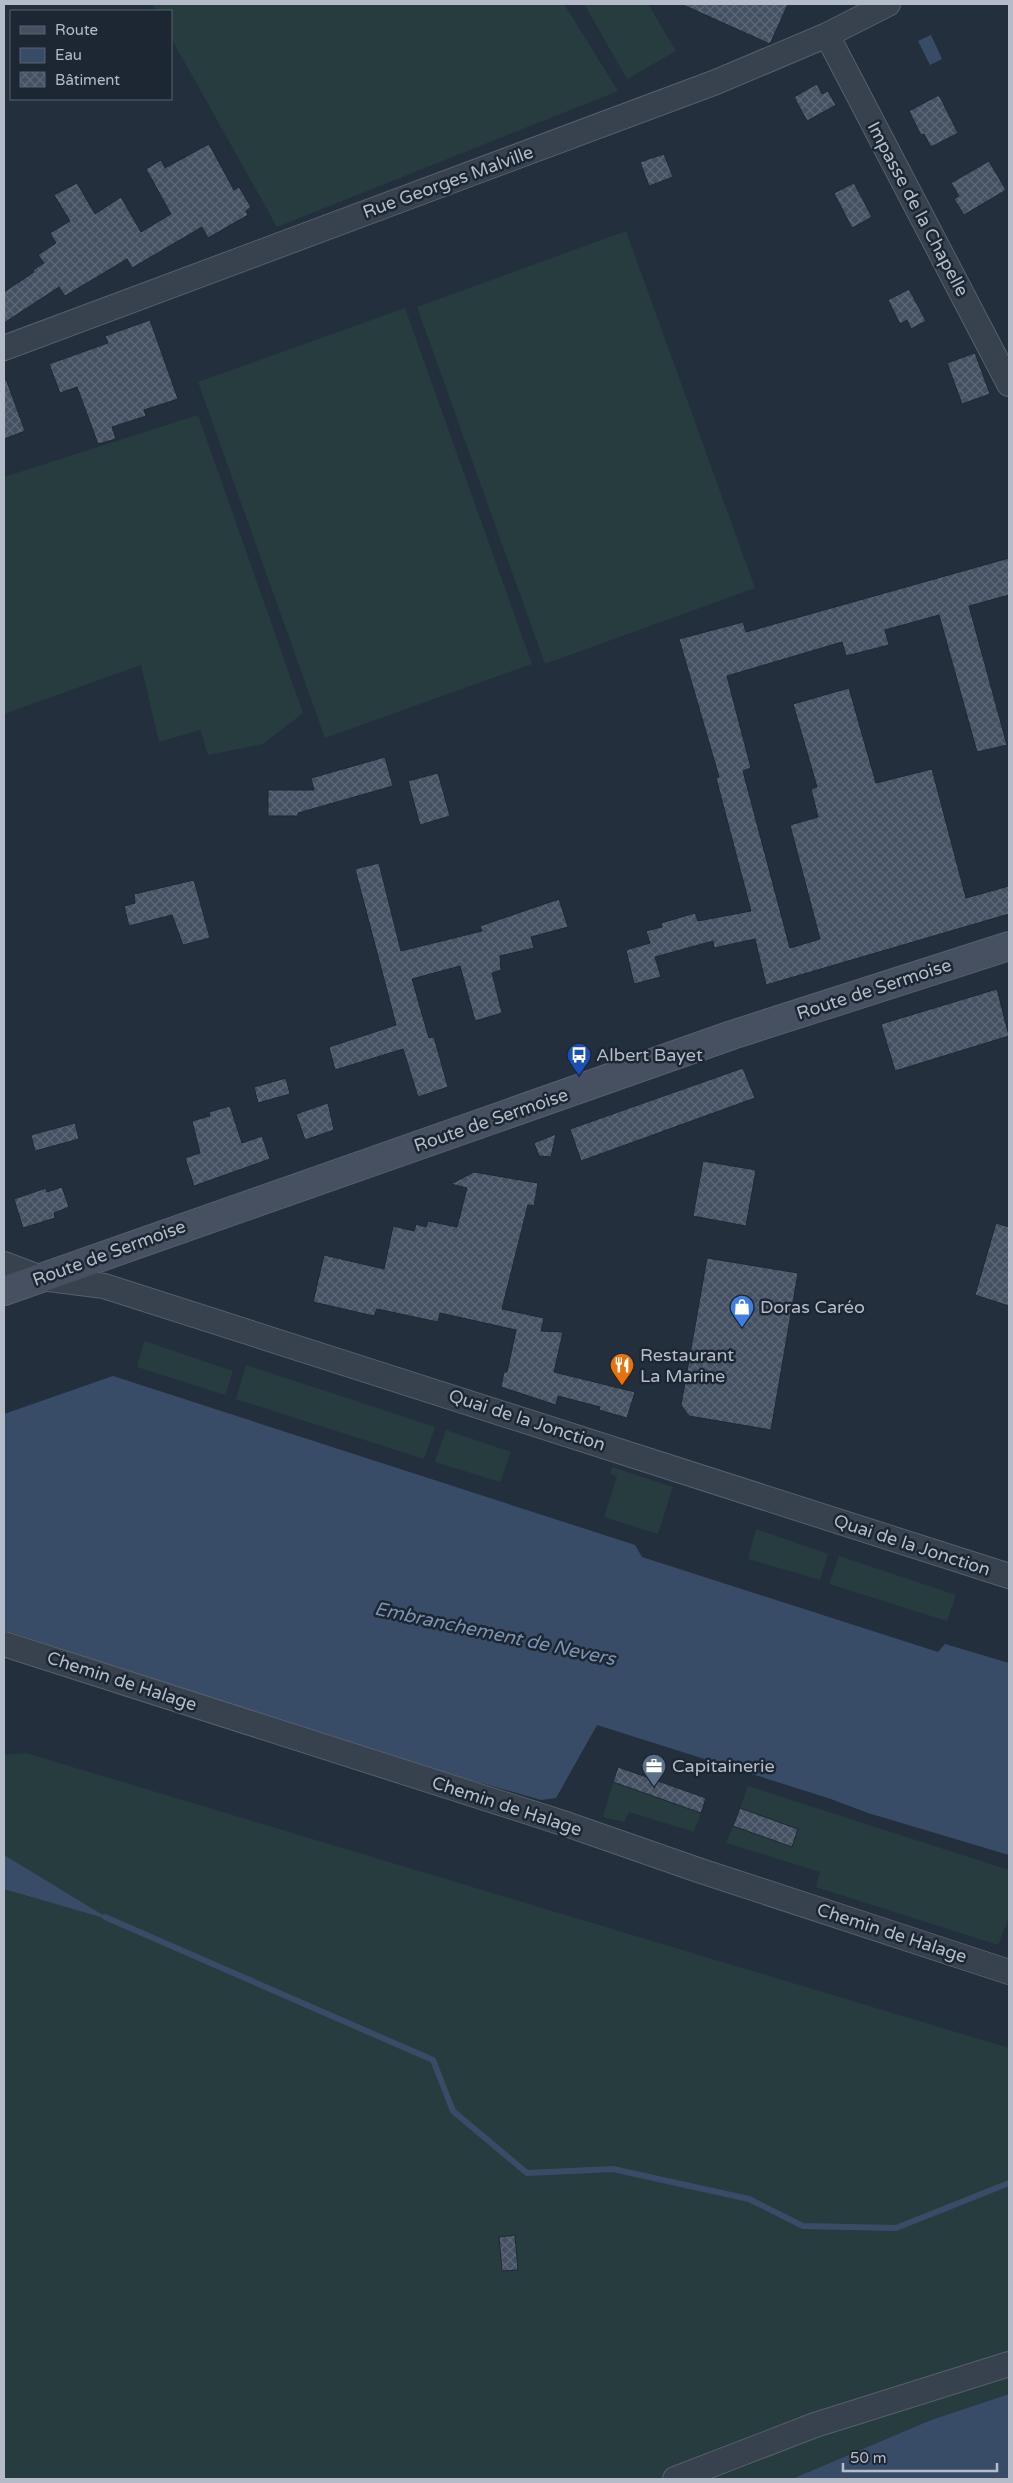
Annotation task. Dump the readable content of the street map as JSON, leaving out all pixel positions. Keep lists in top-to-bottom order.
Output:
{
  "streets": {
    "main road": ["Route de Sermoise"],
    "street": [
      "Rue Georges Malville",
      "Impasse de la Chapelle",
      "Quai de la Jonction",
      "Chemin de Halage"
    ]
  },
  "crossings": [
    ["Rue Georges Malville", "Impasse de la Chapelle"],
    ["Route de Sermoise", "Quai de la Jonction"]
  ],
  "water": ["Embranchement de Nevers"],
  "places": {
    "bus stop": ["Albert Bayet"],
    "shop": ["Doras Caréo"],
    "restaurant": ["Restaurant La Marine"],
    "office": ["Capitainerie"]
  },
  "legend": ["Route", "Eau", "Bâtiment"],
  "scale_bar": "50 m"
}
